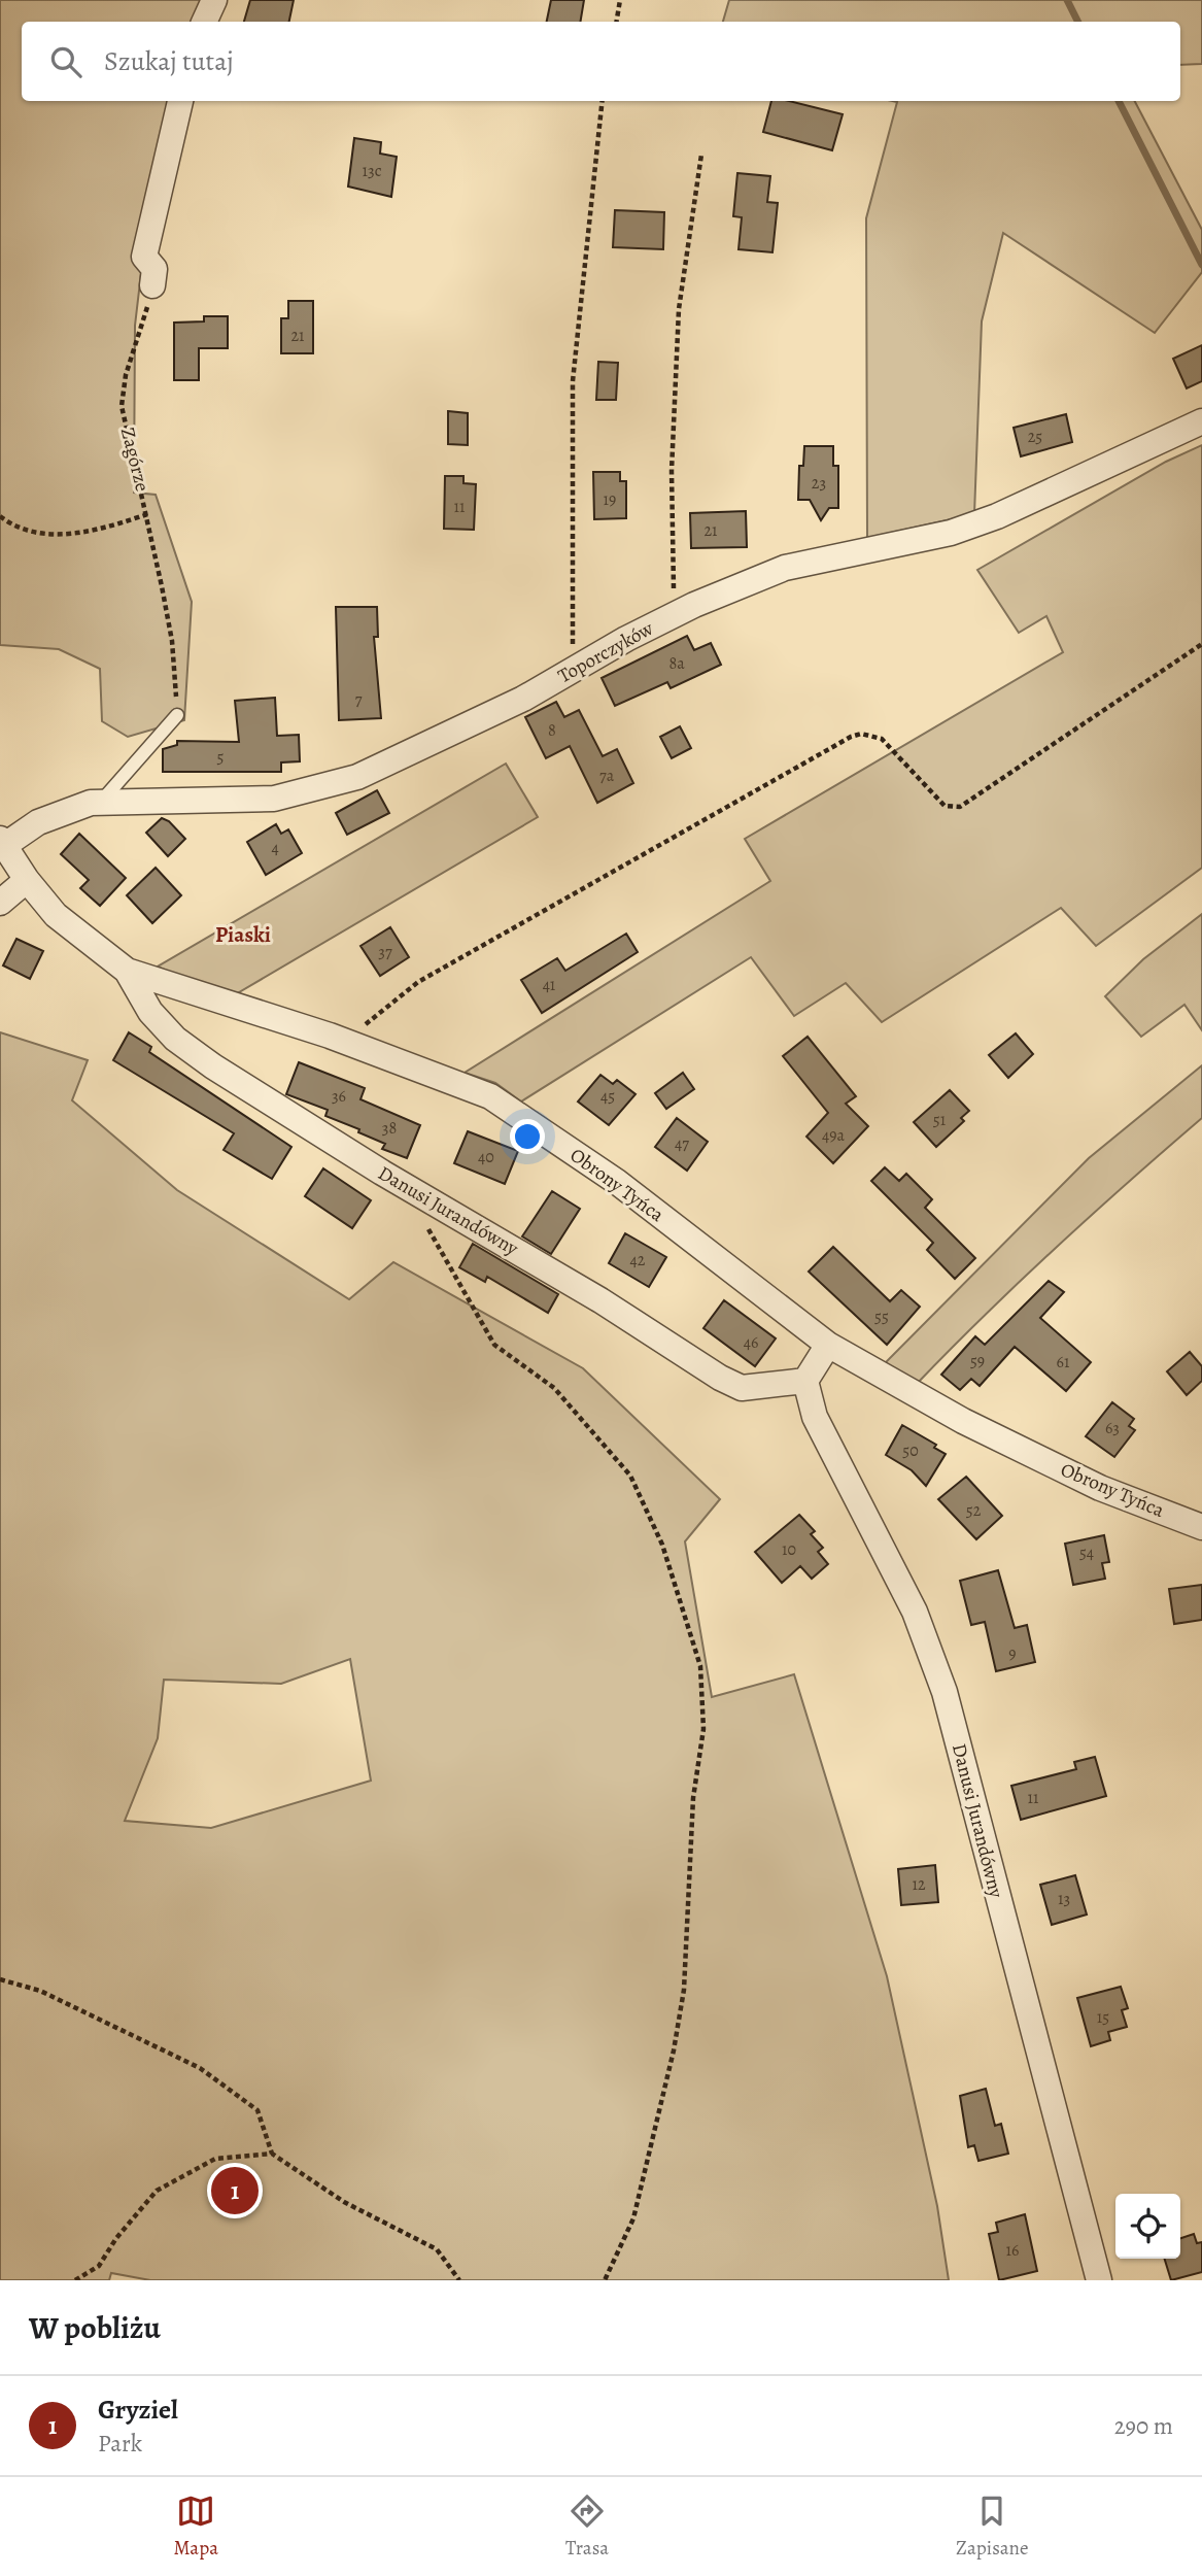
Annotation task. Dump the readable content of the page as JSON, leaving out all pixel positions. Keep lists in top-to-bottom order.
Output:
{
  "streets": {
    "street": ["Toporczyków", "Obrony Tyńca", "Danusi Jurandówny"],
    "path": ["Zagórze"]
  },
  "crossings": [
    ["Toporczyków", "Obrony Tyńca"],
    ["Obrony Tyńca", "Danusi Jurandówny"]
  ],
  "districts": ["Piaski"],
  "house_numbers": [
    "13c",
    "21",
    "25",
    "23",
    "19",
    "11",
    "21",
    "8a",
    "7",
    "8",
    "5",
    "7a",
    "4",
    "37",
    "41",
    "36",
    "45",
    "51",
    "38",
    "49a",
    "47",
    "40",
    "42",
    "55",
    "46",
    "59",
    "61",
    "63",
    "50",
    "52",
    "10",
    "54",
    "9",
    "11",
    "12",
    "13",
    "15",
    "16"
  ],
  "page": {
    "search": "Szukaj tutaj",
    "pins": "1",
    "heading": "W pobliżu",
    "list": [
      {
        "mark": "1",
        "name": "Gryziel",
        "note": "Park",
        "value": "290 m"
      }
    ],
    "nav": ["Mapa", "Trasa", "Zapisane"]
  }
}
